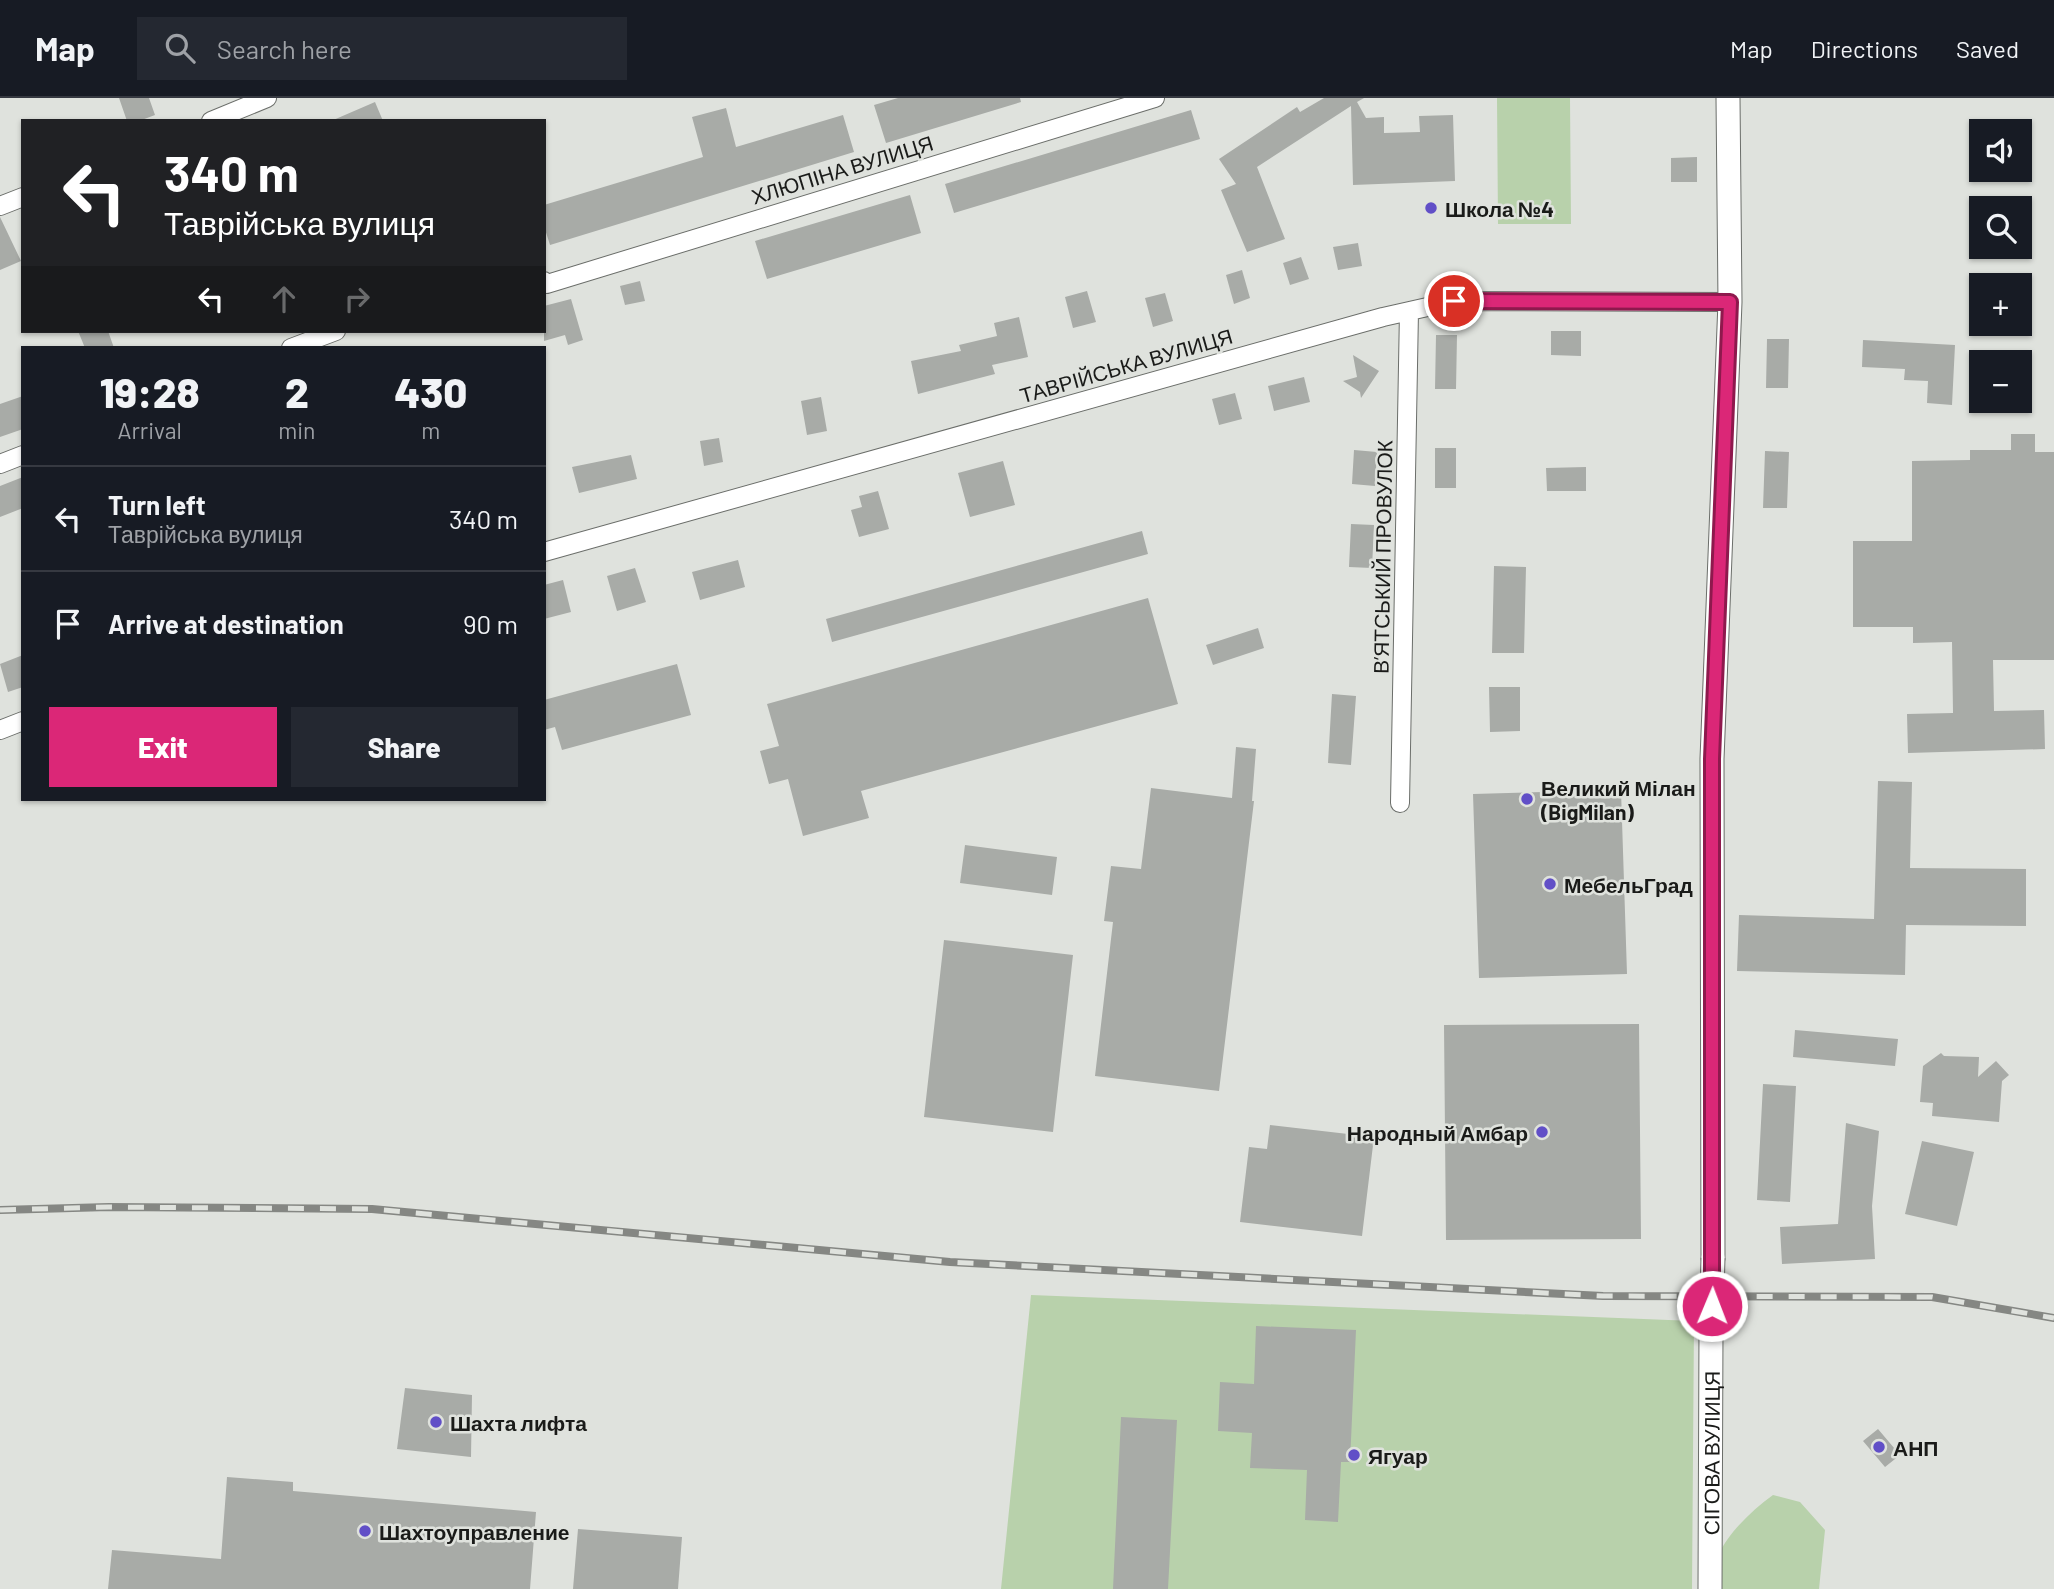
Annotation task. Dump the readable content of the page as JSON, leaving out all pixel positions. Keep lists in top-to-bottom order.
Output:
{
  "streets": {
    "street": [
      "ХЛЮПІНА ВУЛИЦЯ",
      "ТАВРІЙСЬКА ВУЛИЦЯ",
      "В’ЯТСЬКИЙ ПРОВУЛОК",
      "СІГОВА ВУЛИЦЯ"
    ]
  },
  "crossings": [
    ["ТАВРІЙСЬКА ВУЛИЦЯ", "В’ЯТСЬКИЙ ПРОВУЛОК"],
    ["ТАВРІЙСЬКА ВУЛИЦЯ", "СІГОВА ВУЛИЦЯ"]
  ],
  "places": [
    "Школа №4",
    "Великий Мілан (BigMilan)",
    "МебельГрад",
    "Народный Амбар",
    "Шахта лифта",
    "АНП",
    "Ягуар",
    "Шахтоуправление"
  ],
  "page": {
    "header": "Map",
    "search": "Search here",
    "nav": ["Map", "Directions", "Saved"],
    "map_buttons": ["+", "−"],
    "turn": ["340 m", "Таврійська вулиця"],
    "eta": [
      "19:28",
      "Arrival",
      "2",
      "min",
      "430",
      "m"
    ],
    "list": [
      {
        "name": "Turn left",
        "note": "Таврійська вулиця",
        "value": "340 m"
      },
      {
        "name": "Arrive at destination",
        "value": "90 m"
      }
    ],
    "buttons": ["Exit", "Share"]
  }
}
